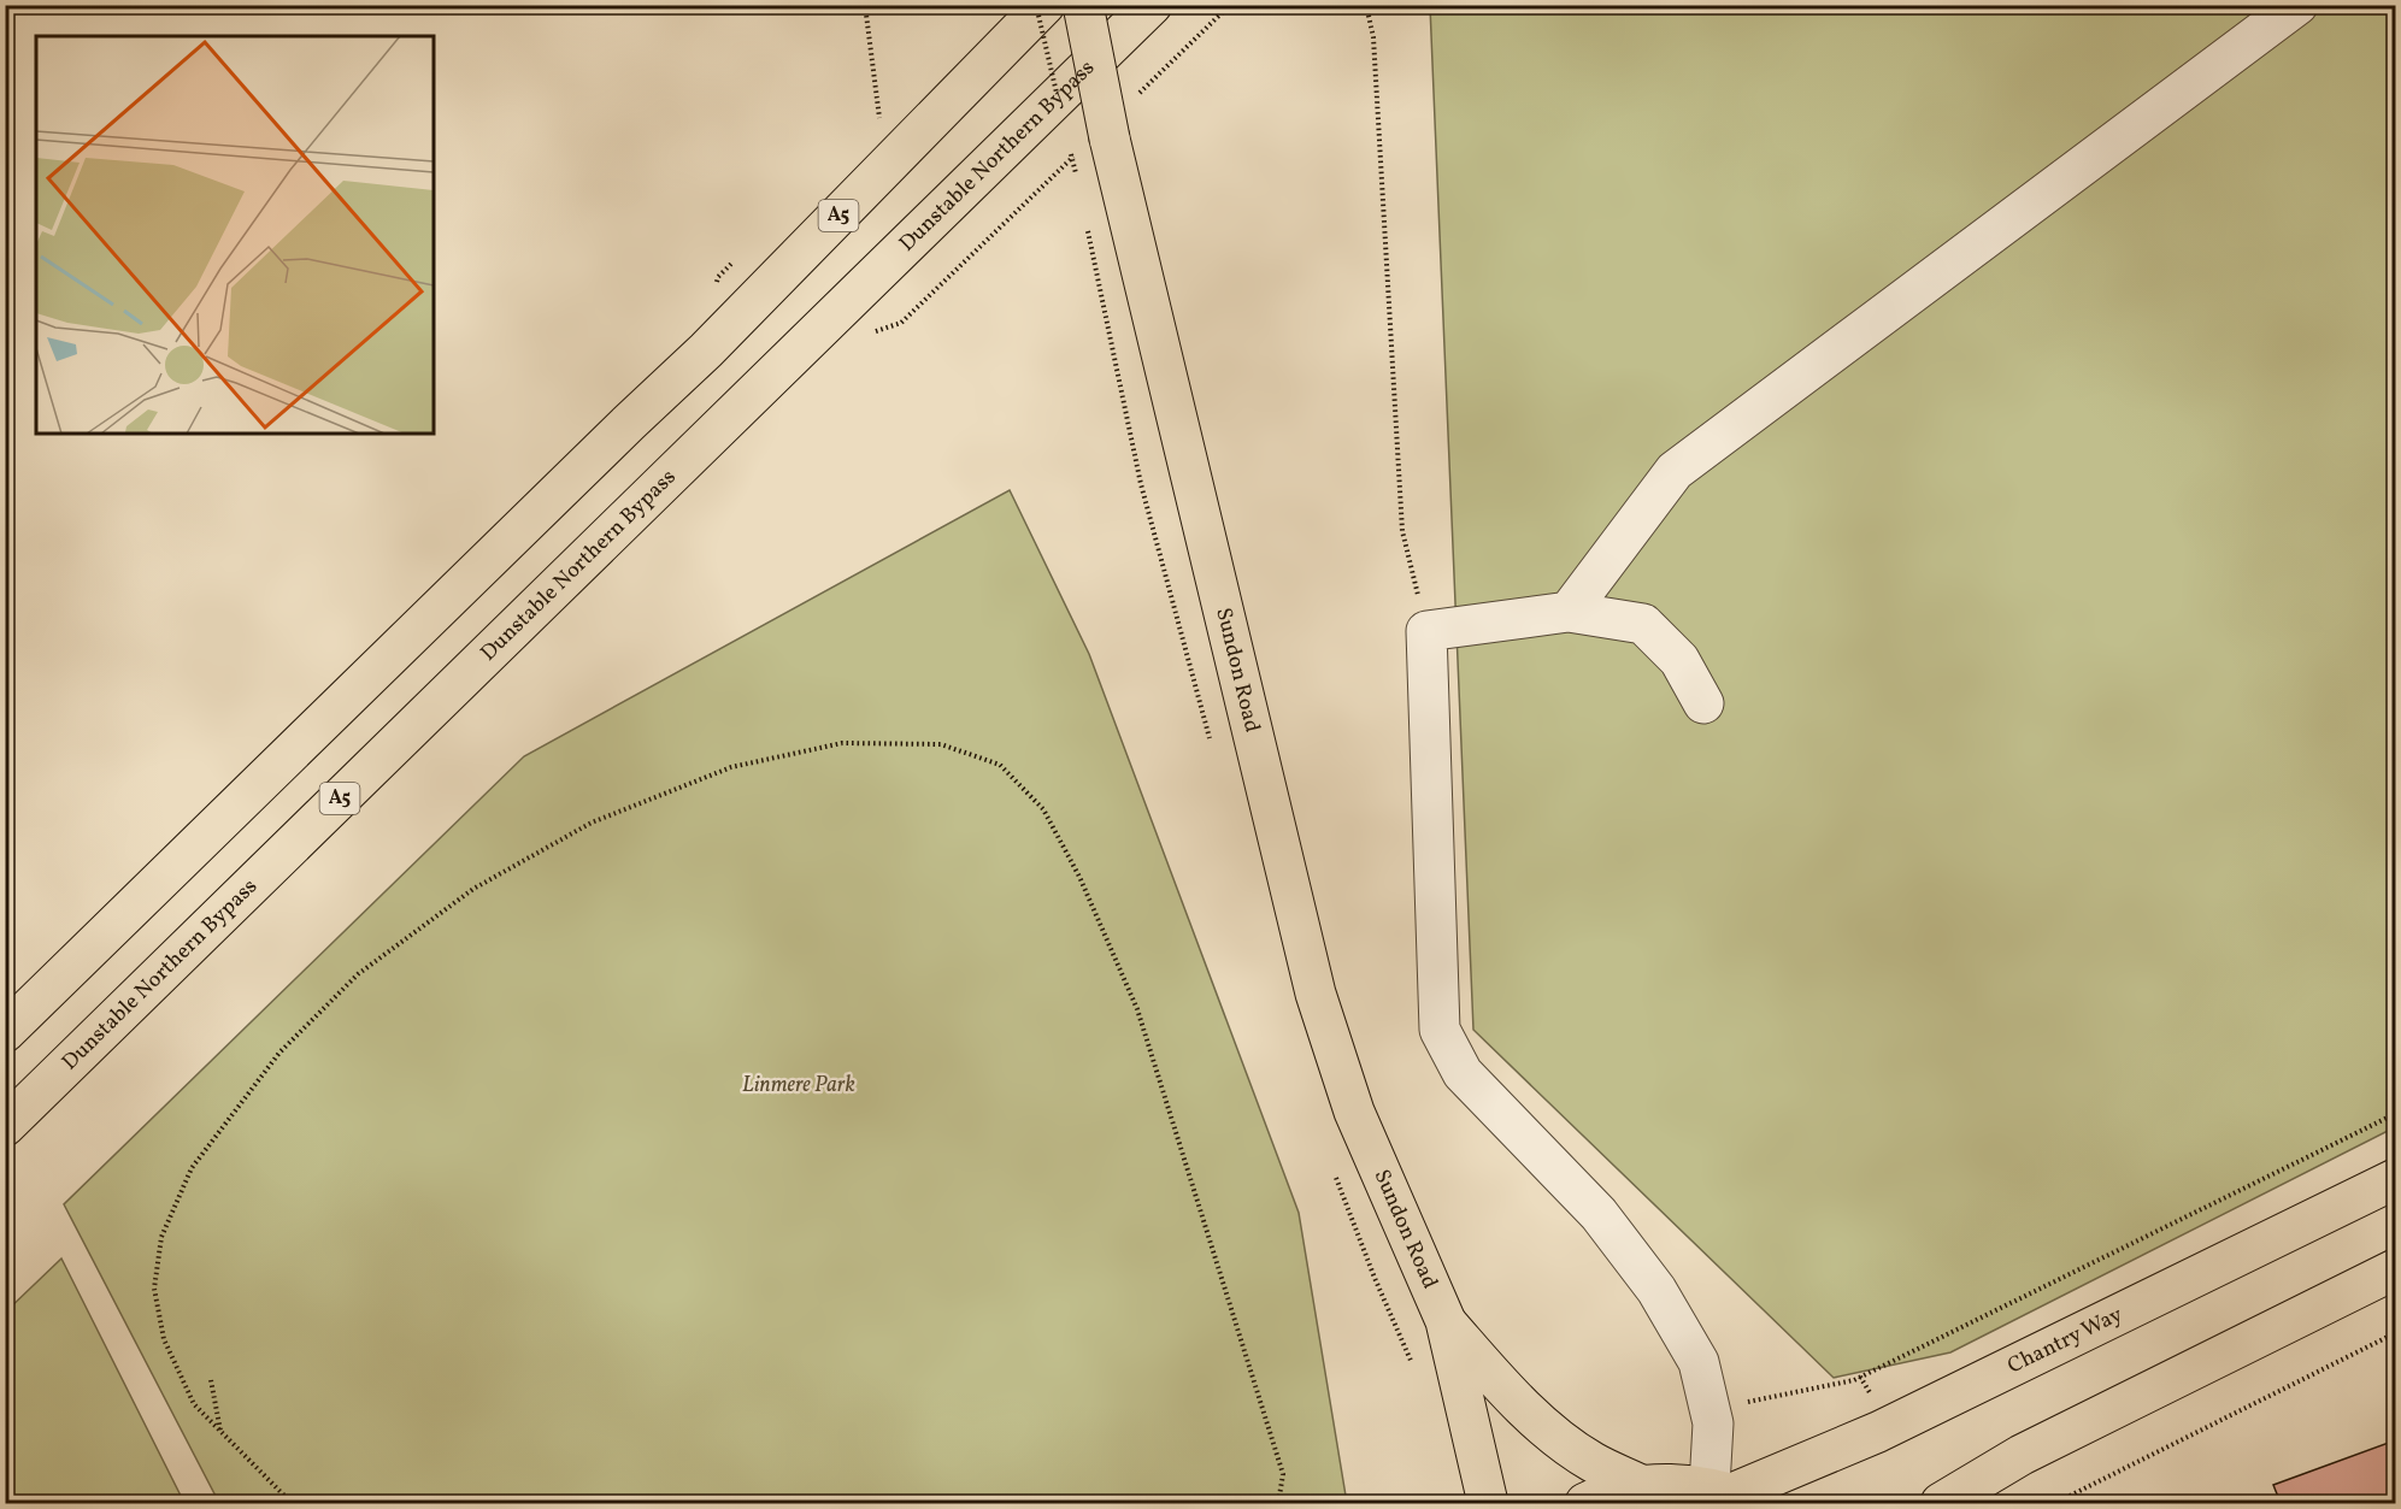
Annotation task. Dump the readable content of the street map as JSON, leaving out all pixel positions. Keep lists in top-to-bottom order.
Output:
{
  "streets": {
    "main road": [
      "Dunstable Northern Bypass",
      "A5",
      "Sundon Road",
      "Chantry Way"
    ]
  },
  "parks": ["Linmere Park"]
}
